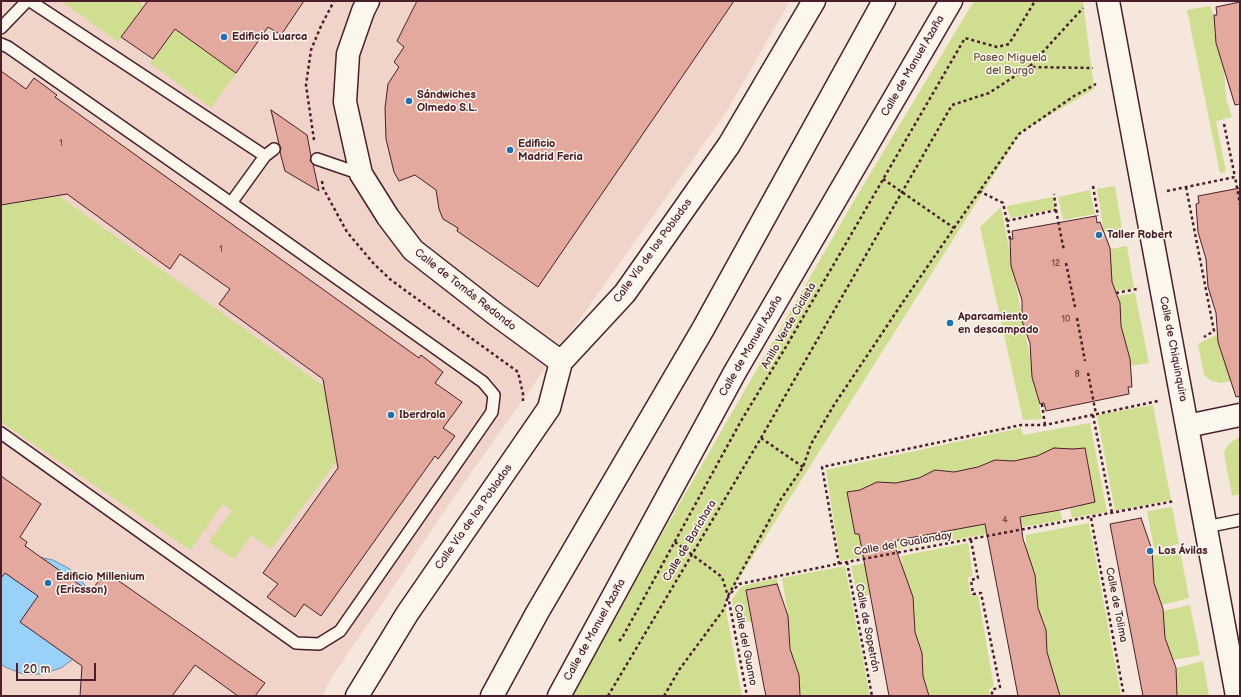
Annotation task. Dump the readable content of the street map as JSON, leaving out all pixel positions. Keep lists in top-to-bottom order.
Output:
{
  "streets": {
    "main road": [
      "Calle de Manuel Azaña",
      "Calle Vía de los Poblados",
      "Calle de Tomás Redondo",
      "Calle de Chiquinquira"
    ],
    "path": [
      "Anillo Verde Ciclista",
      "Calle de Barichara",
      "Calle del Gualanday",
      "Calle de Tolima",
      "Calle de Sopetrán",
      "Calle del Guamo"
    ]
  },
  "crossings": [
    ["Calle Vía de los Poblados", "Calle de Tomás Redondo"],
    ["Anillo Verde Ciclista", "Calle del Guamo"],
    ["Calle de Barichara", "Calle del Guamo"],
    ["Calle del Gualanday", "Calle de Tolima"],
    ["Calle del Gualanday", "Calle de Sopetrán"],
    ["Calle del Gualanday", "Calle del Guamo"]
  ],
  "parks": ["Paseo Miguela del Burgo"],
  "places": [
    "Edificio Luarca",
    "Sándwiches Olmedo S.L.",
    "Edificio Madrid Feria",
    "Taller Robert",
    "Aparcamiento en descampado",
    "Iberdrola",
    "Los Ávilas",
    "Edificio Millenium (Ericsson)"
  ],
  "house_numbers": [
    "1",
    "1",
    "12",
    "10",
    "8",
    "4"
  ],
  "scale_bar": "20 m"
}
